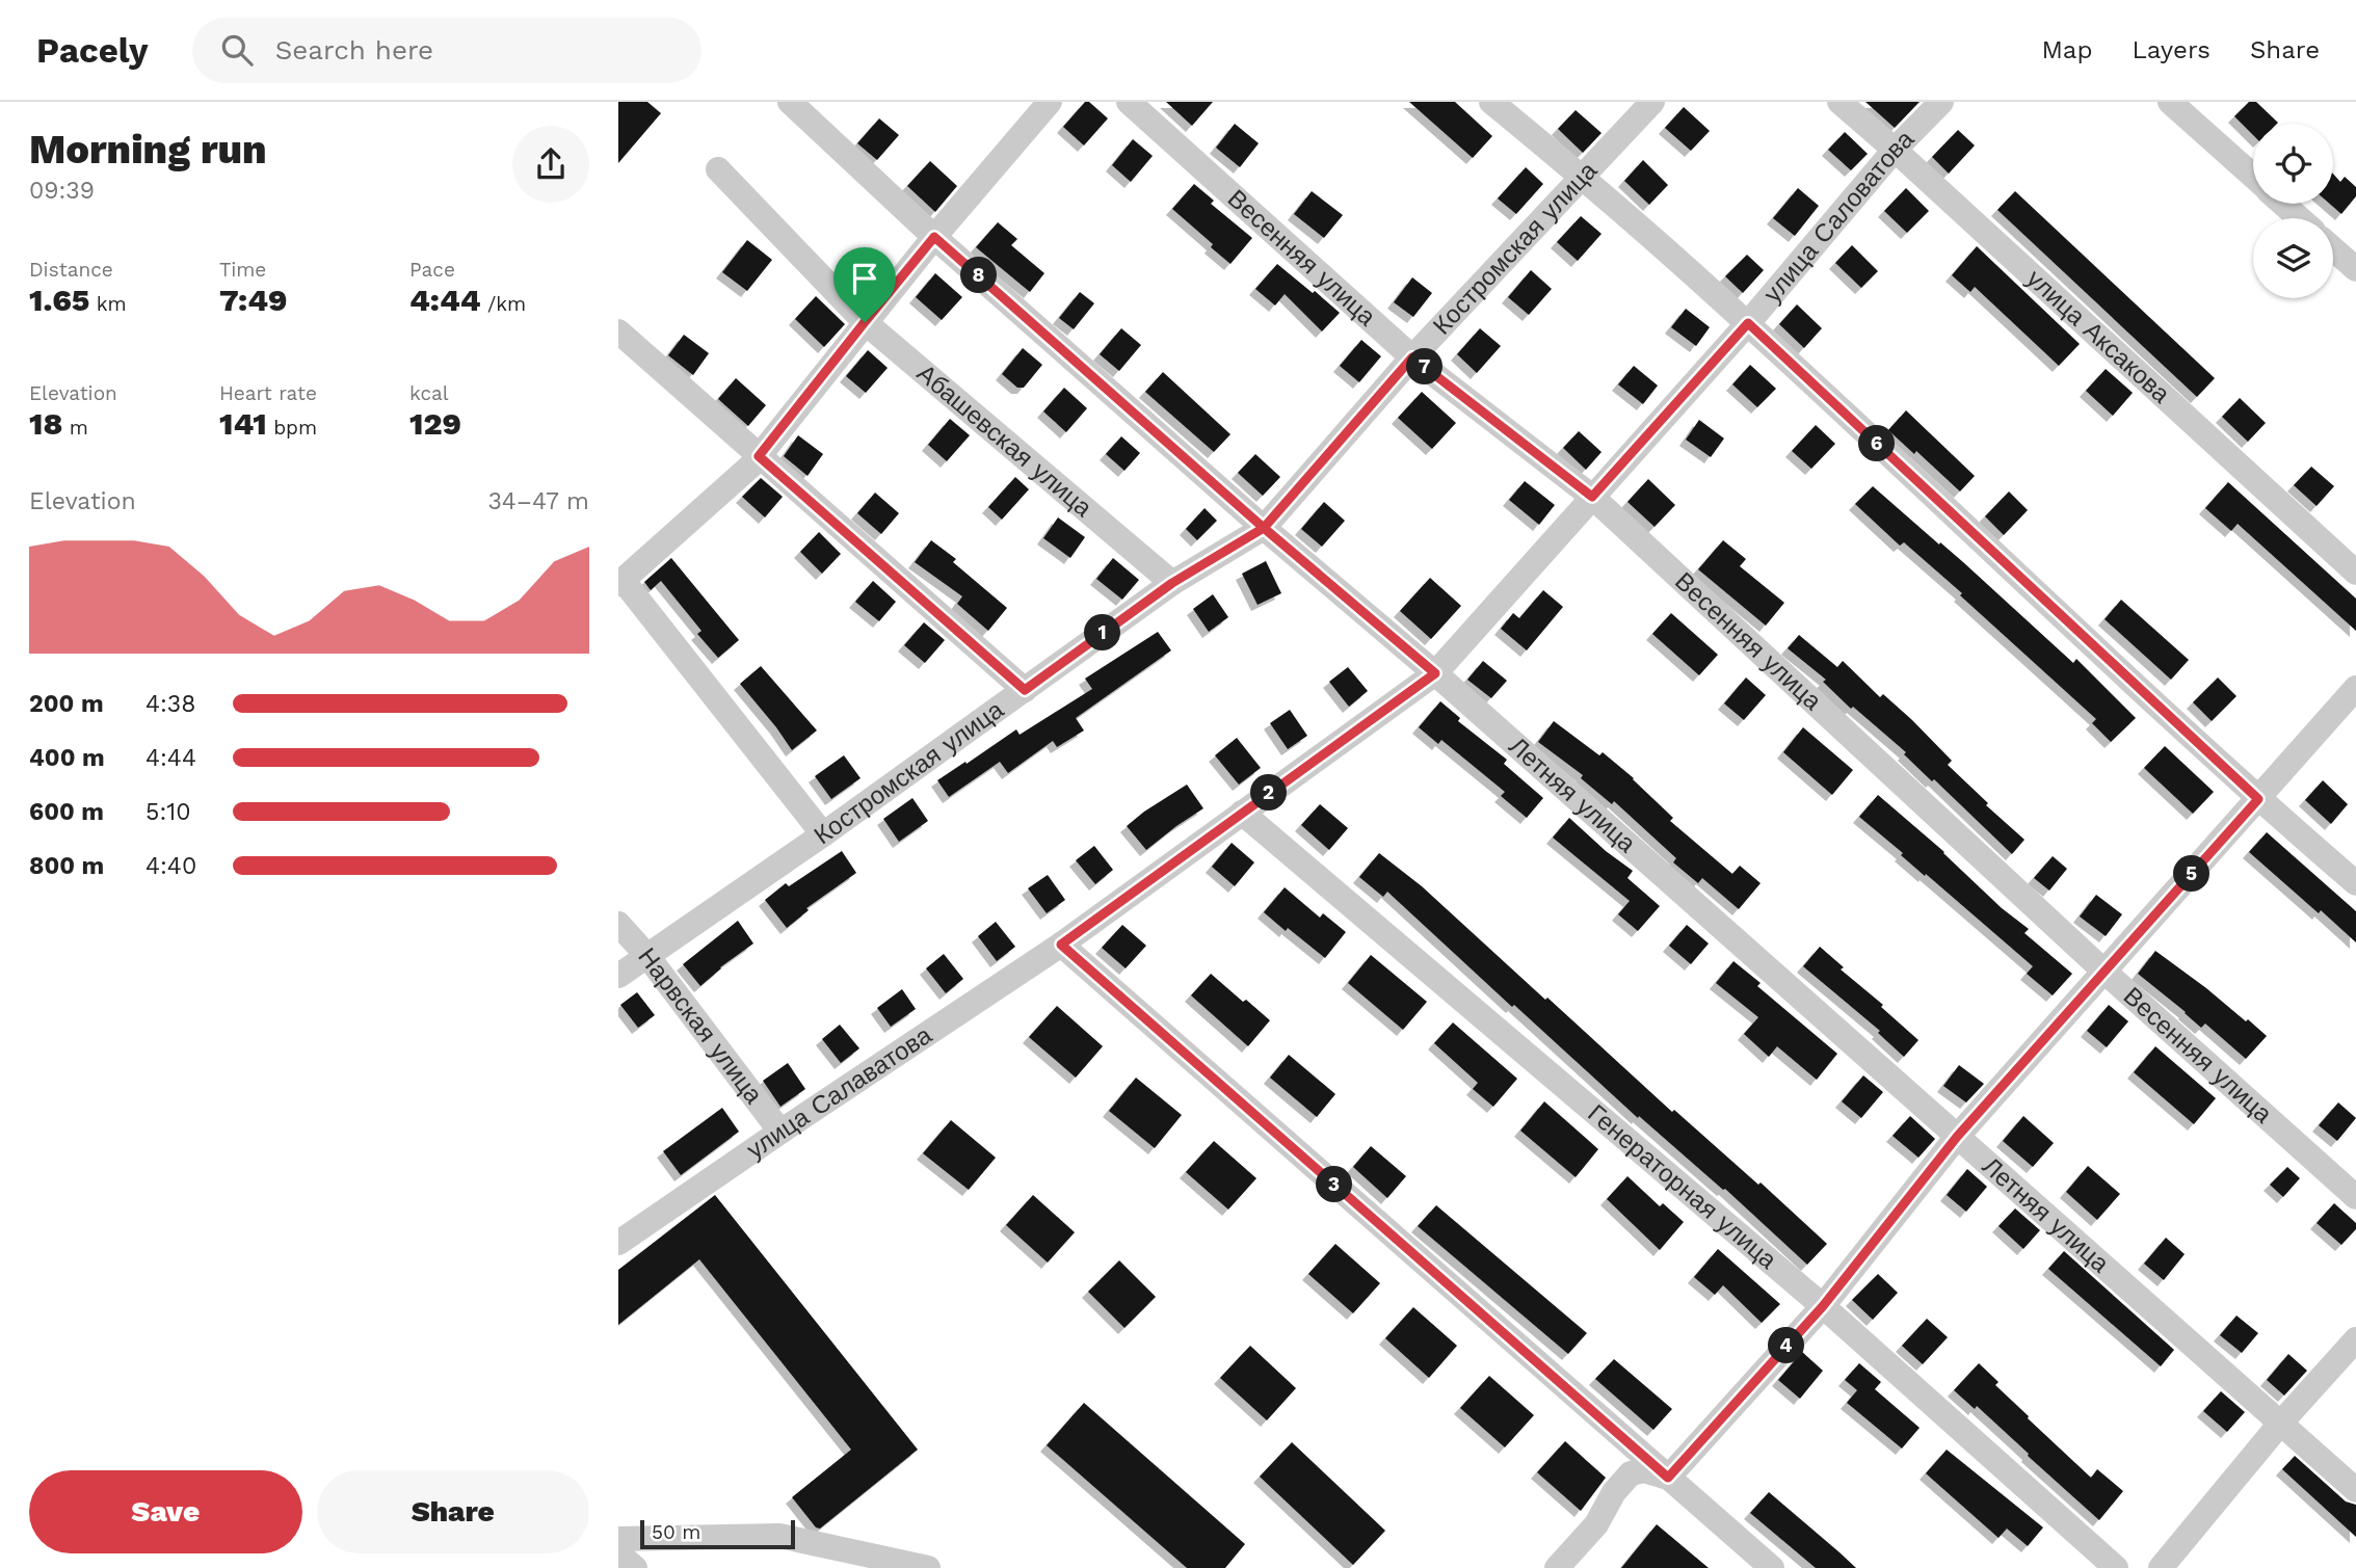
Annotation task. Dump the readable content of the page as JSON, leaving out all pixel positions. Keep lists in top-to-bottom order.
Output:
{
  "streets": {
    "street": [
      "улица Саловатова",
      "Костромская улица",
      "Весенняя улица",
      "улица Аксакова",
      "Абашевская улица",
      "Летняя улица",
      "Нарвская улица",
      "улица Салаватова",
      "Генераторная улица"
    ]
  },
  "crossings": [
    ["улица Саловатова", "Весенняя улица"],
    ["улица Саловатова", "улица Аксакова"],
    ["улица Саловатова", "Летняя улица"],
    ["улица Саловатова", "улица Салаватова"],
    ["улица Саловатова", "Генераторная улица"],
    ["Костромская улица", "Весенняя улица"],
    ["Костромская улица", "Абашевская улица"],
    ["Костромская улица", "Летняя улица"],
    ["Костромская улица", "Нарвская улица"],
    ["Нарвская улица", "улица Салаватова"]
  ],
  "scale_bar": "50 m",
  "page": {
    "header": "Pacely",
    "search": "Search here",
    "nav": ["Map", "Layers", "Share"],
    "heading": ["Morning run", "09:39"],
    "stats": [
      ["Distance", "1.65 km"],
      ["Time", "7:49"],
      ["Pace", "4:44 /km"],
      ["Elevation", "18 m"],
      ["Heart rate", "141 bpm"],
      ["kcal", "129"]
    ],
    "pins": [
      "8",
      "7",
      "6",
      "1",
      "2",
      "5",
      "3",
      "4"
    ],
    "chart": ["Elevation", "34–47 m"],
    "list": [
      {
        "name": "200 m",
        "note": "4:38"
      },
      {
        "name": "400 m",
        "note": "4:44"
      },
      {
        "name": "600 m",
        "note": "5:10"
      },
      {
        "name": "800 m",
        "note": "4:40"
      }
    ],
    "buttons": ["Save", "Share"],
    "scale": "50 m"
  }
}
